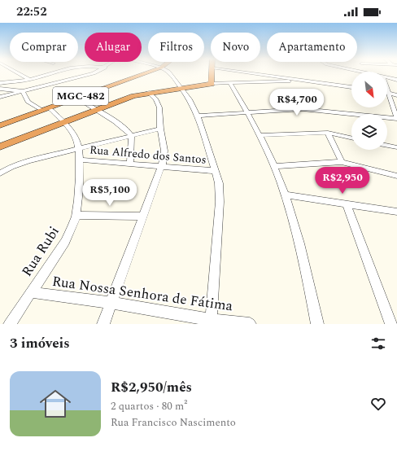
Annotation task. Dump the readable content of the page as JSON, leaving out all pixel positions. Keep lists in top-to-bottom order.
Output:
{
  "streets": {
    "highway": ["MGC-482"],
    "street": ["Rua Alfredo dos Santos", "Rua Rubi", "Rua Nossa Senhora de Fátima"]
  },
  "crossings": [
    ["MGC-482", "Rua Rubi"],
    ["Rua Alfredo dos Santos", "Rua Rubi"],
    ["Rua Rubi", "Rua Nossa Senhora de Fátima"]
  ],
  "north": "bottom right",
  "page": {
    "status": "22:52",
    "chip": [
      "Comprar",
      "Alugar",
      "Filtros",
      "Novo",
      "Apartamento"
    ],
    "price": ["R$4,700", "R$2,950", "R$5,100"],
    "heading": "3 imóveis",
    "list": [
      {
        "name": "R$2,950/mês",
        "note": "2 quartos · 80 m² · Rua Francisco Nascimento"
      }
    ]
  }
}
